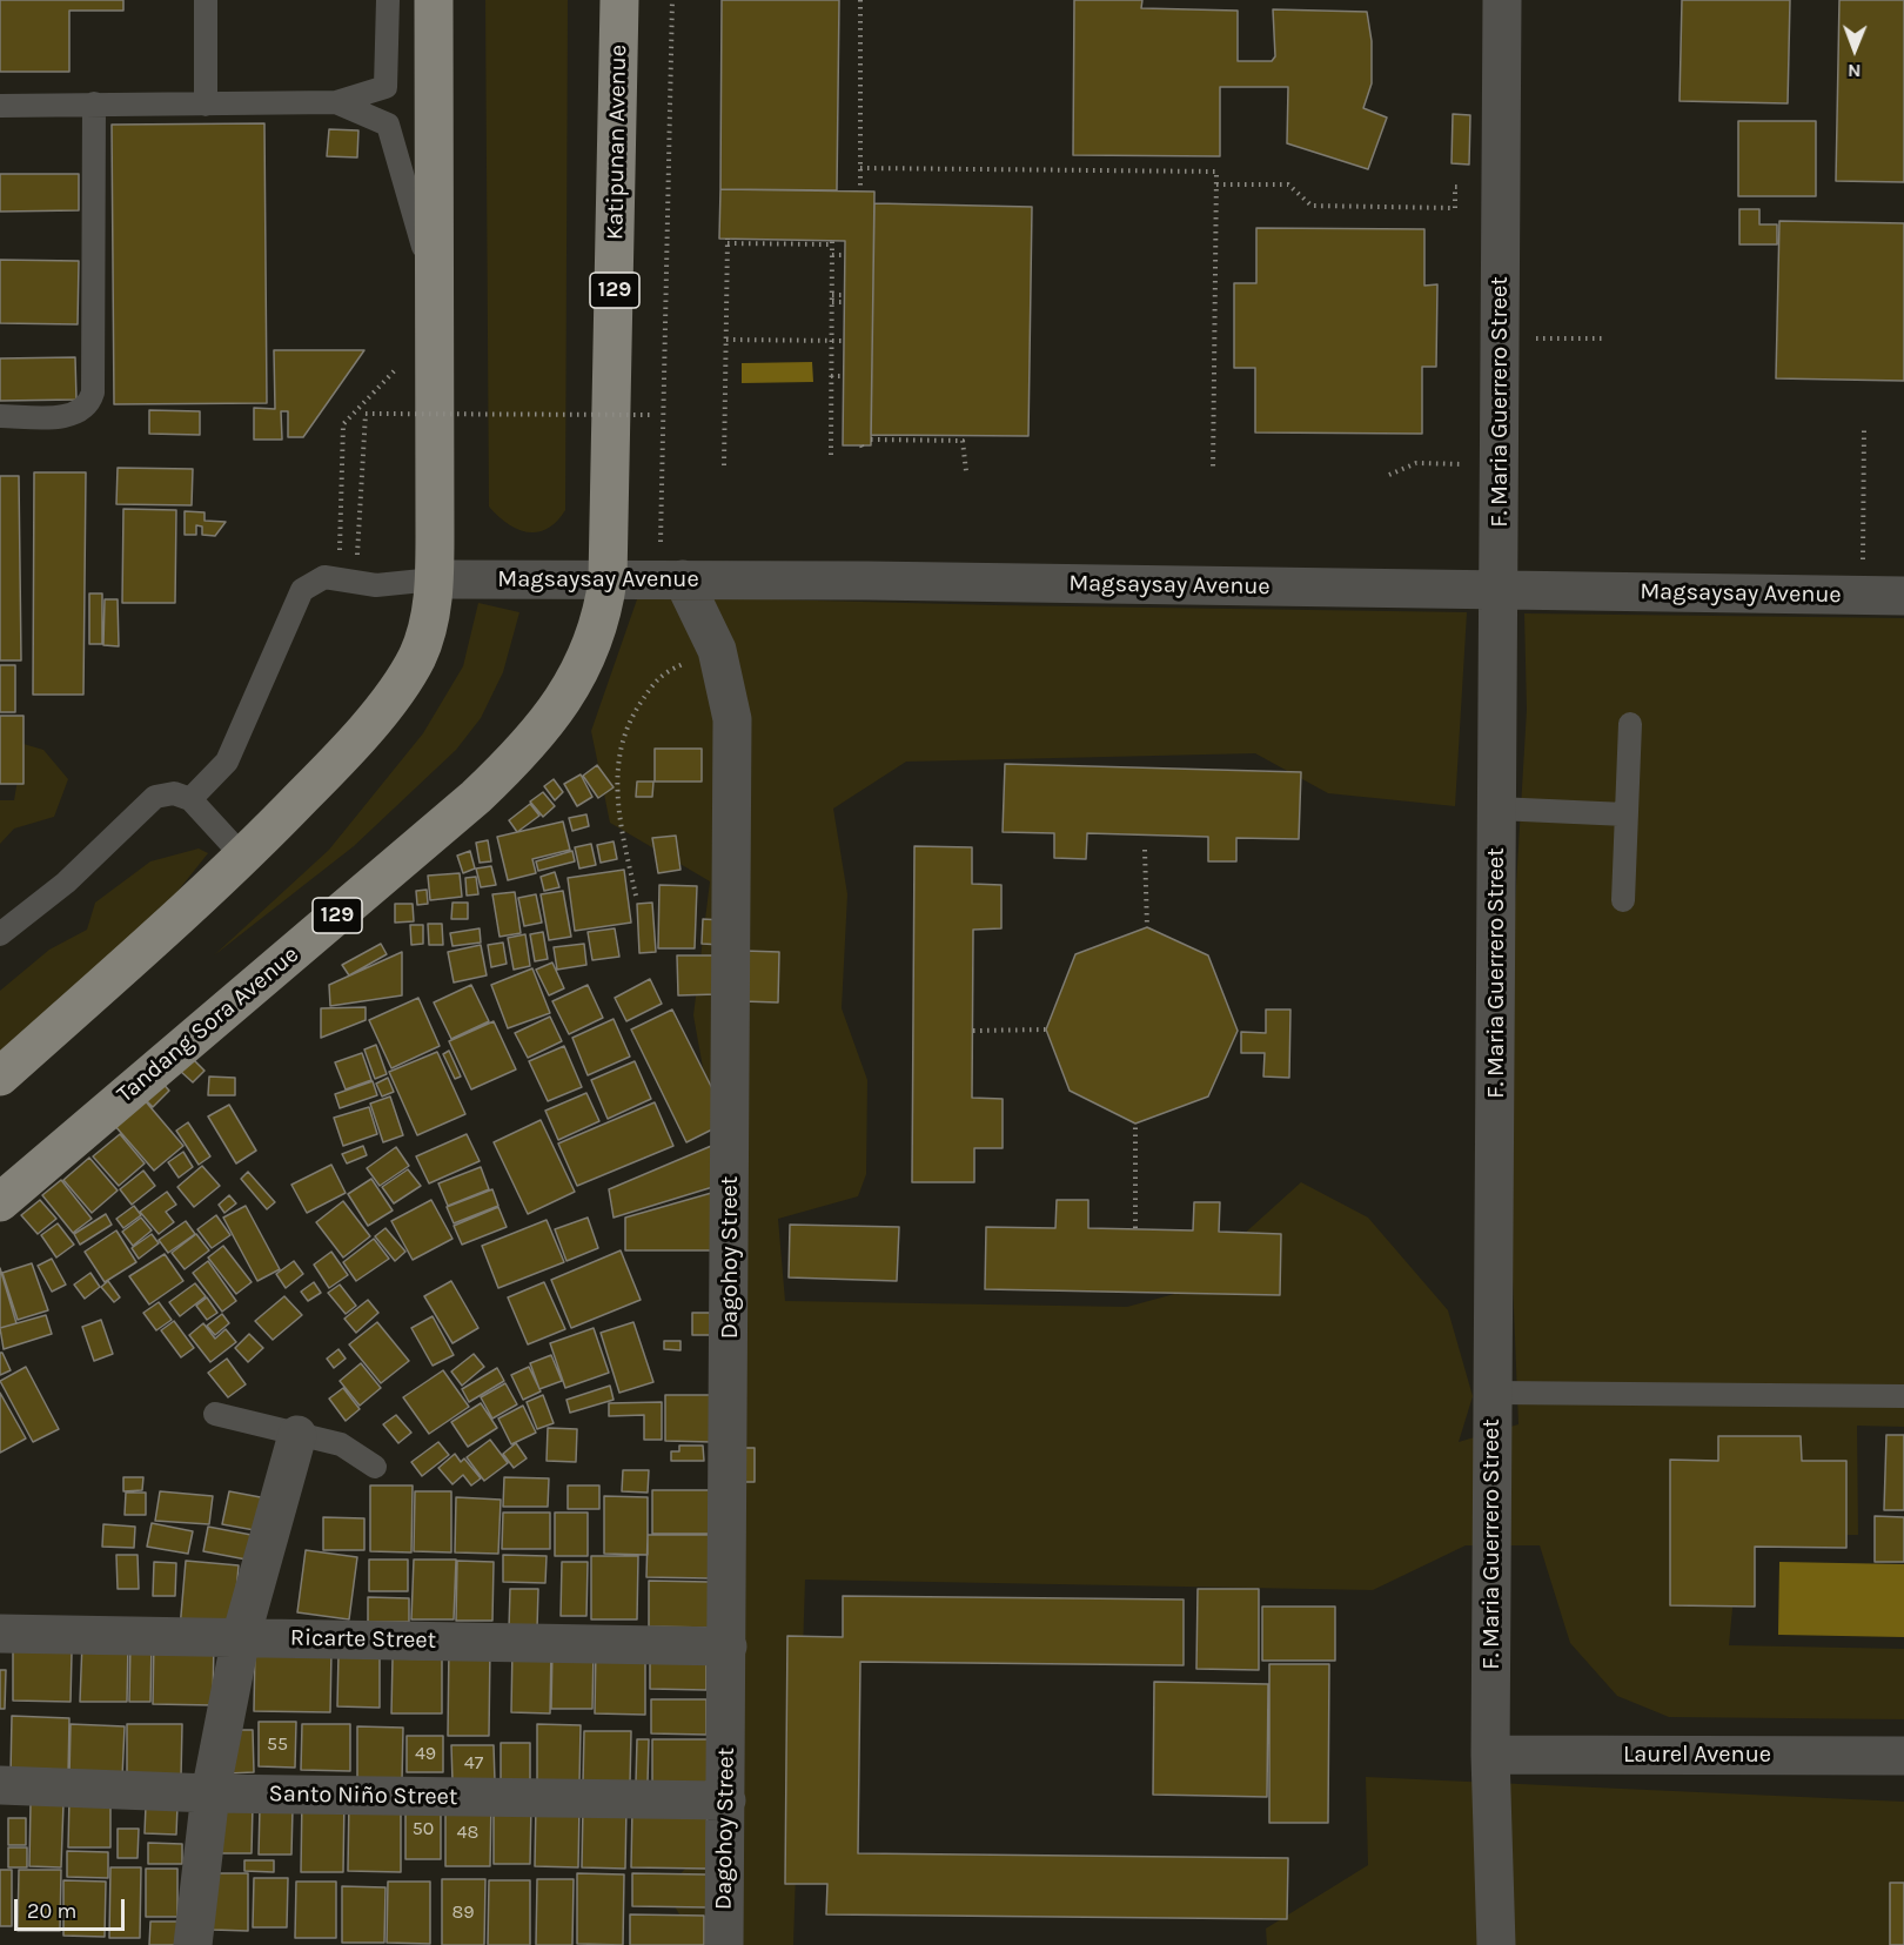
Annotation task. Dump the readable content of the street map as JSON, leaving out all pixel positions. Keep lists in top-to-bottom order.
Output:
{
  "streets": {
    "main road": ["Katipunan Avenue", "129", "Tandang Sora Avenue"],
    "street": [
      "F. Maria Guerrero Street",
      "Magsaysay Avenue",
      "Dagohoy Street",
      "Ricarte Street",
      "Laurel Avenue",
      "Santo Niño Street"
    ]
  },
  "crossings": [
    ["Katipunan Avenue", "Magsaysay Avenue"],
    ["Katipunan Avenue", "Tandang Sora Avenue"],
    ["F. Maria Guerrero Street", "Magsaysay Avenue"],
    ["F. Maria Guerrero Street", "Laurel Avenue"],
    ["Magsaysay Avenue", "Tandang Sora Avenue"],
    ["Magsaysay Avenue", "Dagohoy Street"],
    ["Dagohoy Street", "Ricarte Street"],
    ["Dagohoy Street", "Santo Niño Street"]
  ],
  "house_numbers": [
    "55",
    "49",
    "47",
    "50",
    "48",
    "89"
  ],
  "scale_bar": "20 m",
  "north": "bottom"
}
